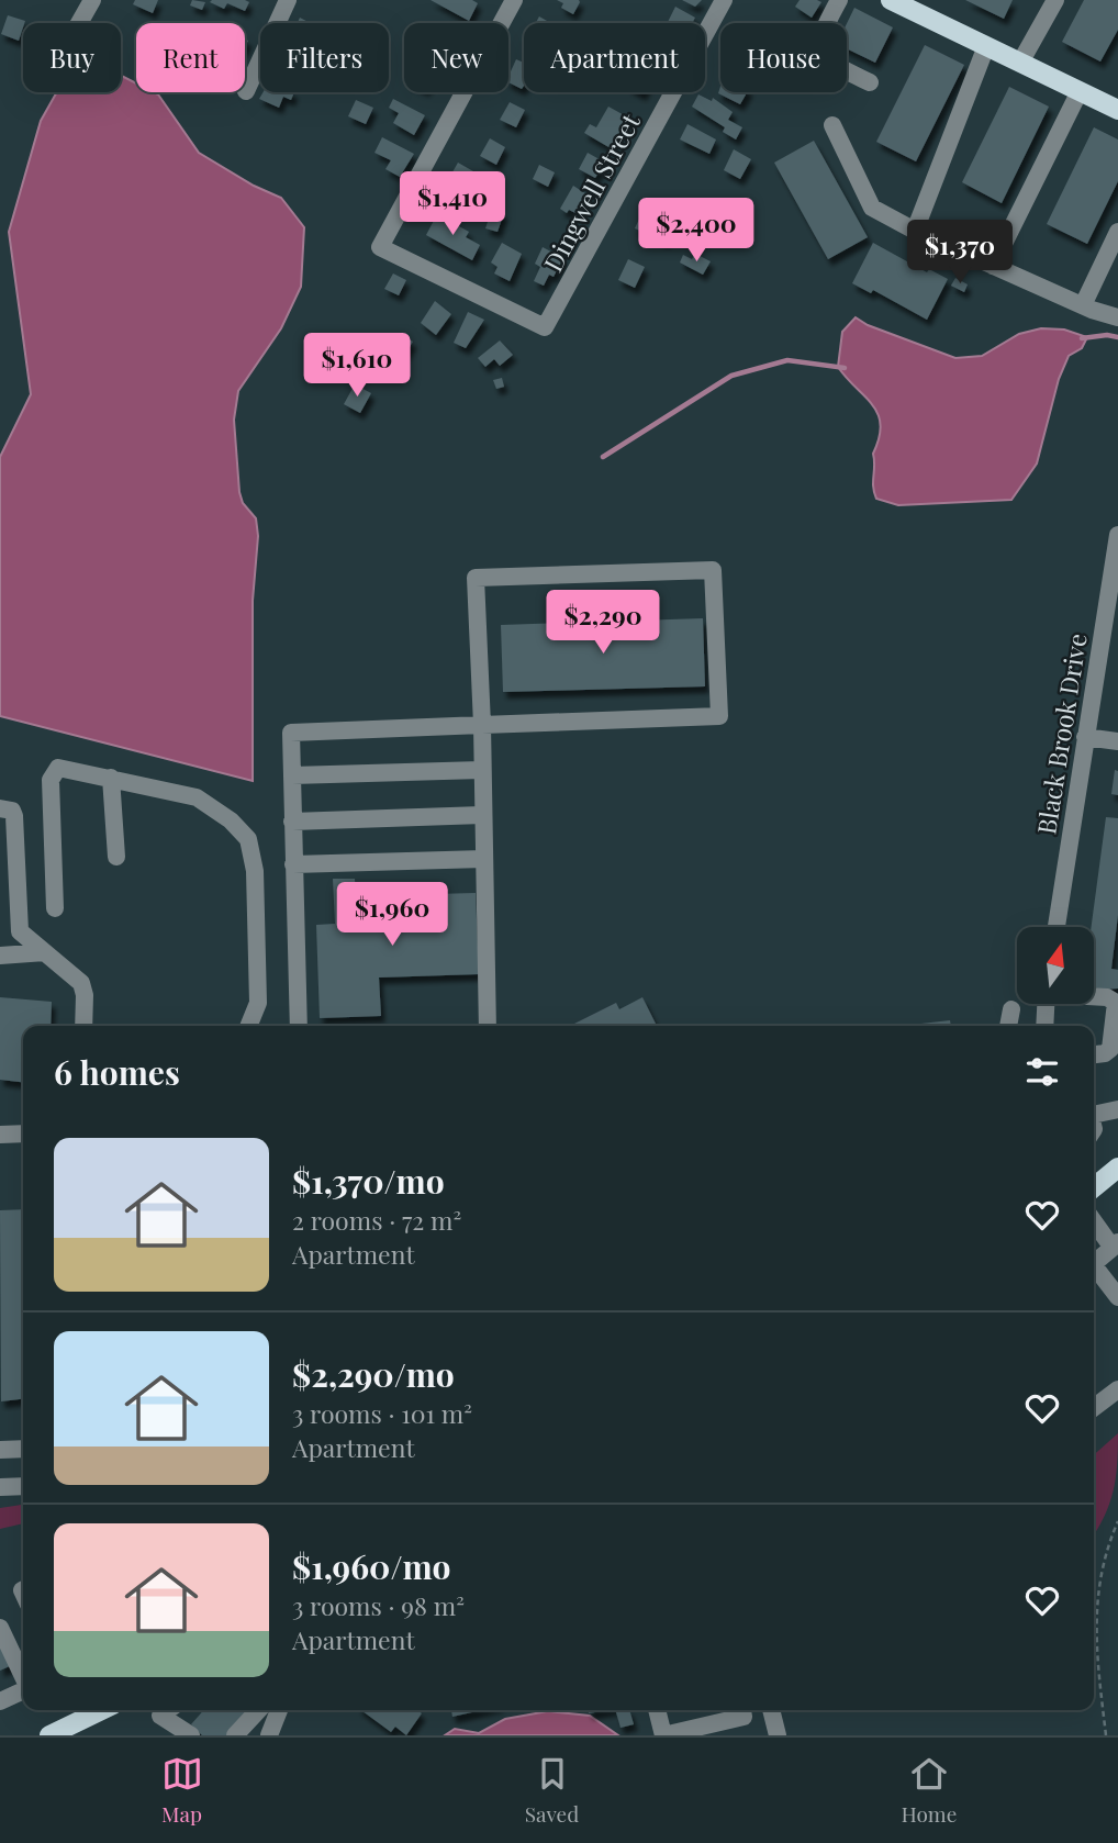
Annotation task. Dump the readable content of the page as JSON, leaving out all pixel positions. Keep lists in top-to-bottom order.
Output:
{
  "streets": {
    "street": ["Dingwell Street", "Black Brook Drive"]
  },
  "north": "top",
  "page": {
    "chip": [
      "Buy",
      "Rent",
      "Filters",
      "New",
      "Apartment",
      "House"
    ],
    "price": [
      "$1,410",
      "$2,400",
      "$1,370",
      "$1,610",
      "$2,290",
      "$1,960"
    ],
    "heading": "6 homes",
    "list": [
      {
        "name": "$1,370/mo",
        "note": "2 rooms · 72 m² · Apartment"
      },
      {
        "name": "$2,290/mo",
        "note": "3 rooms · 101 m² · Apartment"
      },
      {
        "name": "$1,960/mo",
        "note": "3 rooms · 98 m² · Apartment"
      }
    ],
    "tabs": ["Map", "Saved", "Home"]
  }
}
